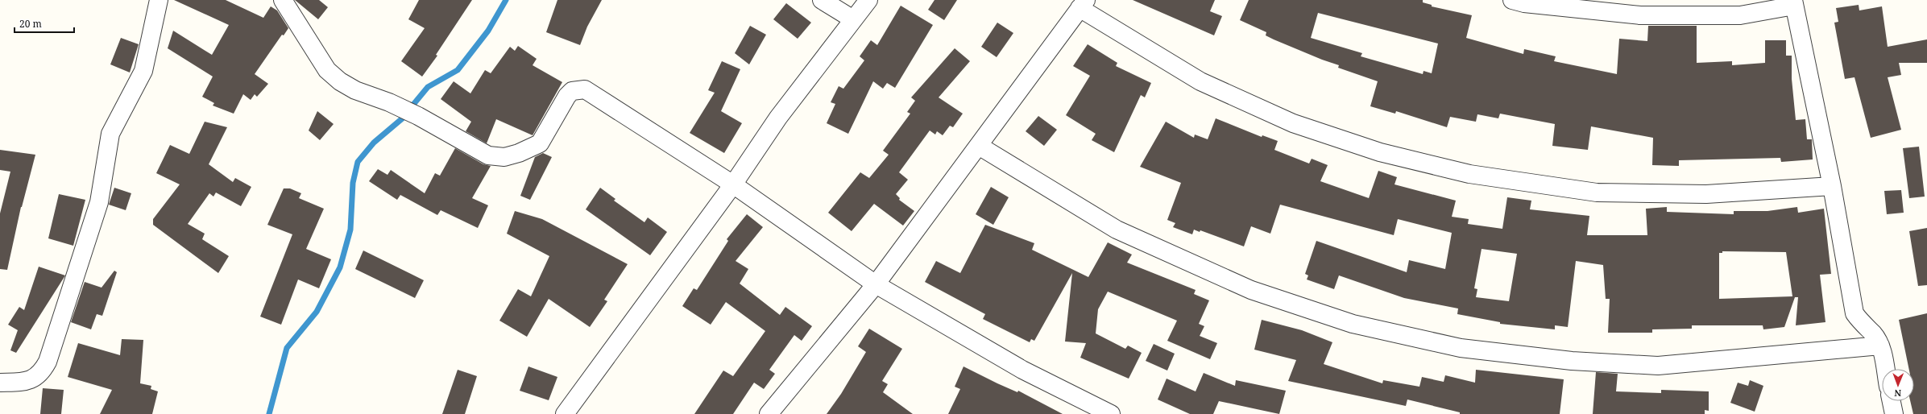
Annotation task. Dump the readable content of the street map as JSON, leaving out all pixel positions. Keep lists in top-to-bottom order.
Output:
{
  "scale_bar": "20 m",
  "north": "bottom"
}
